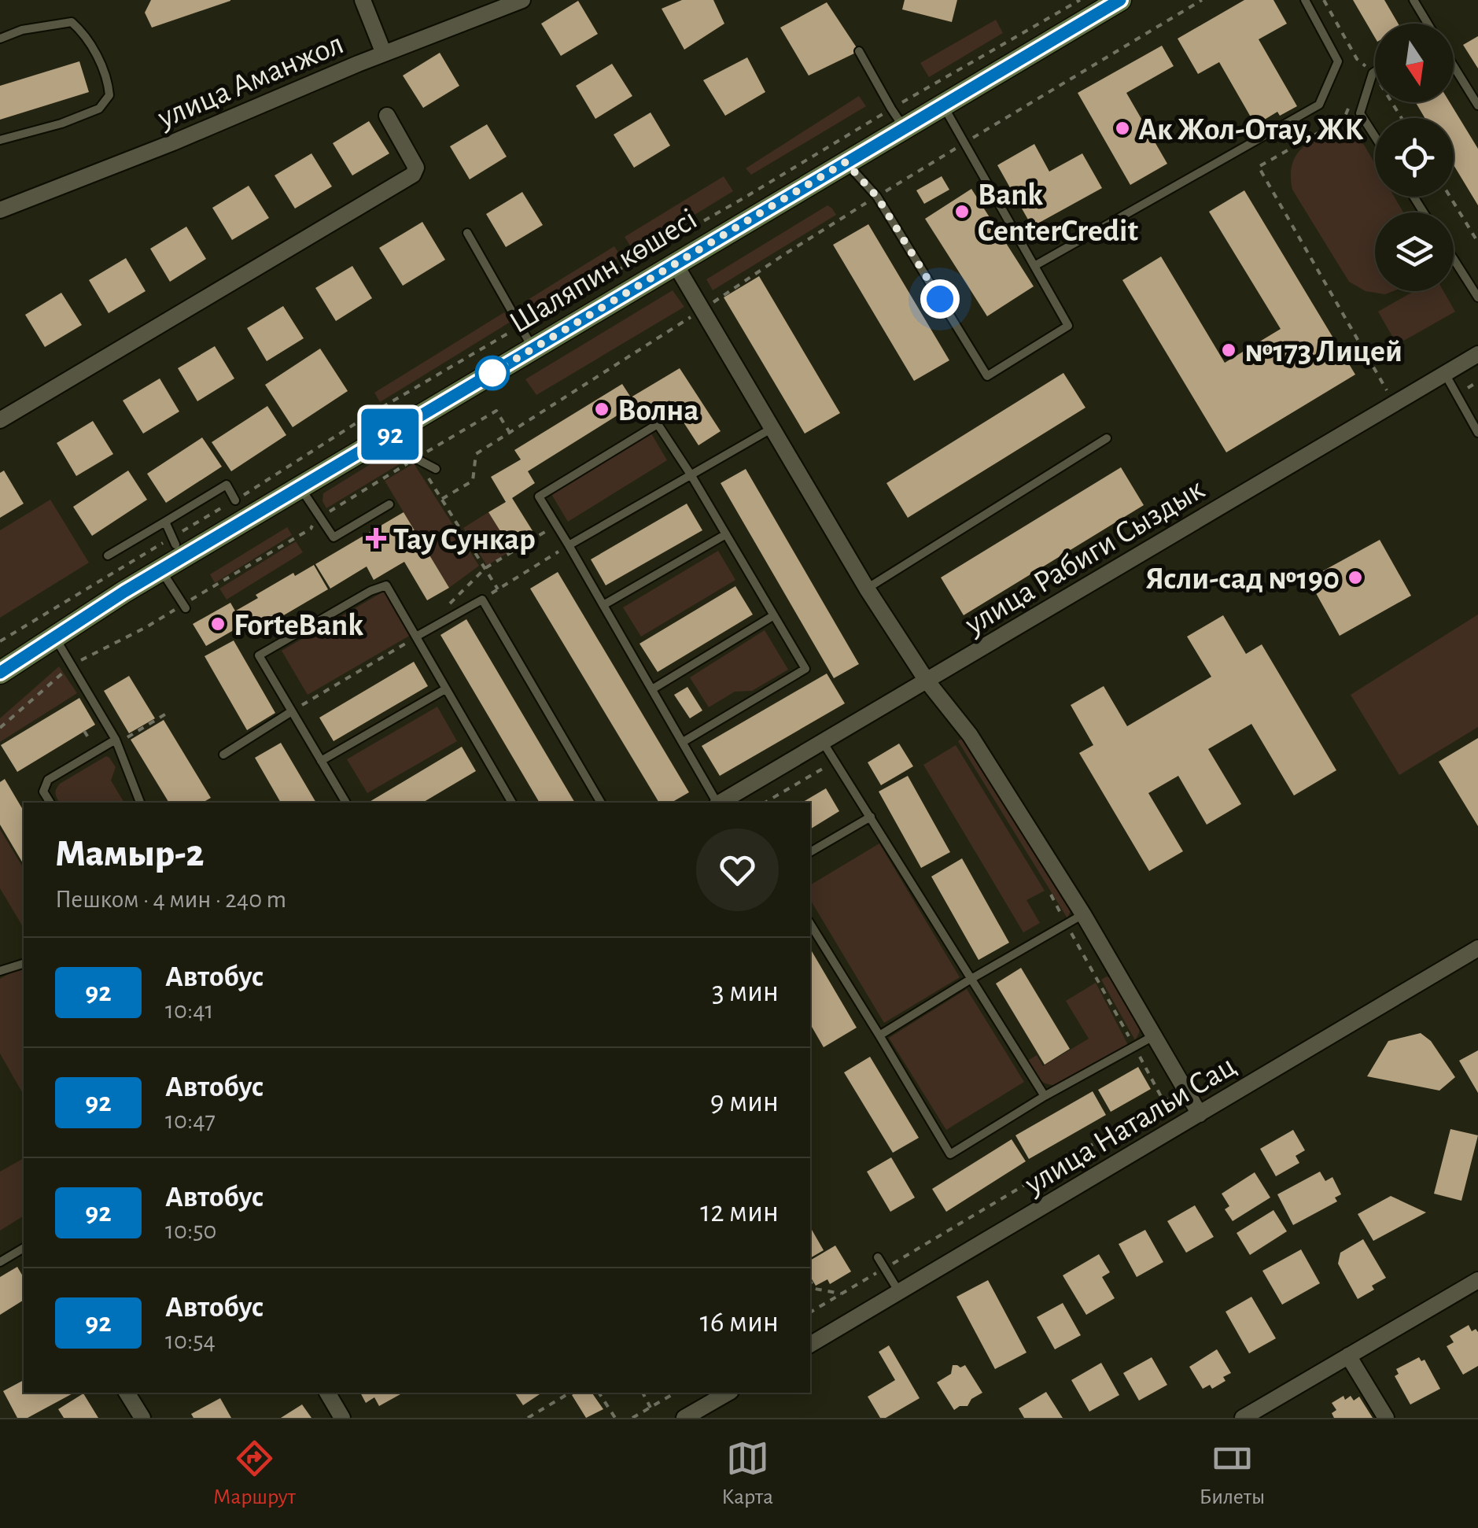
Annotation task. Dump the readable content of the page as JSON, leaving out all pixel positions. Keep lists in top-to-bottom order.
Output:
{
  "streets": {
    "main road": ["Шаляпин көшесі"],
    "street": ["улица Аманжол", "улица Рабиги Сыздык", "улица Натальи Сац"]
  },
  "places": {
    "other": [
      "Ак Жол-Отау, ЖК",
      "Bank CenterCredit",
      "№173 Лицей",
      "Волна",
      "Ясли-сад №190",
      "ForteBank"
    ],
    "health": ["Тау Сункар"]
  },
  "lines": ["bus line 92"],
  "north": "bottom",
  "page": {
    "on_map": "92",
    "heading": ["Мамыр-2", "Пешком · 4 мин · 240 m"],
    "list": [
      {
        "mark": "92",
        "name": "Автобус",
        "note": "10:41",
        "value": "3 мин"
      },
      {
        "mark": "92",
        "name": "Автобус",
        "note": "10:47",
        "value": "9 мин"
      },
      {
        "mark": "92",
        "name": "Автобус",
        "note": "10:50",
        "value": "12 мин"
      },
      {
        "mark": "92",
        "name": "Автобус",
        "note": "10:54",
        "value": "16 мин"
      }
    ],
    "tabs": ["Маршрут", "Карта", "Билеты"]
  }
}
